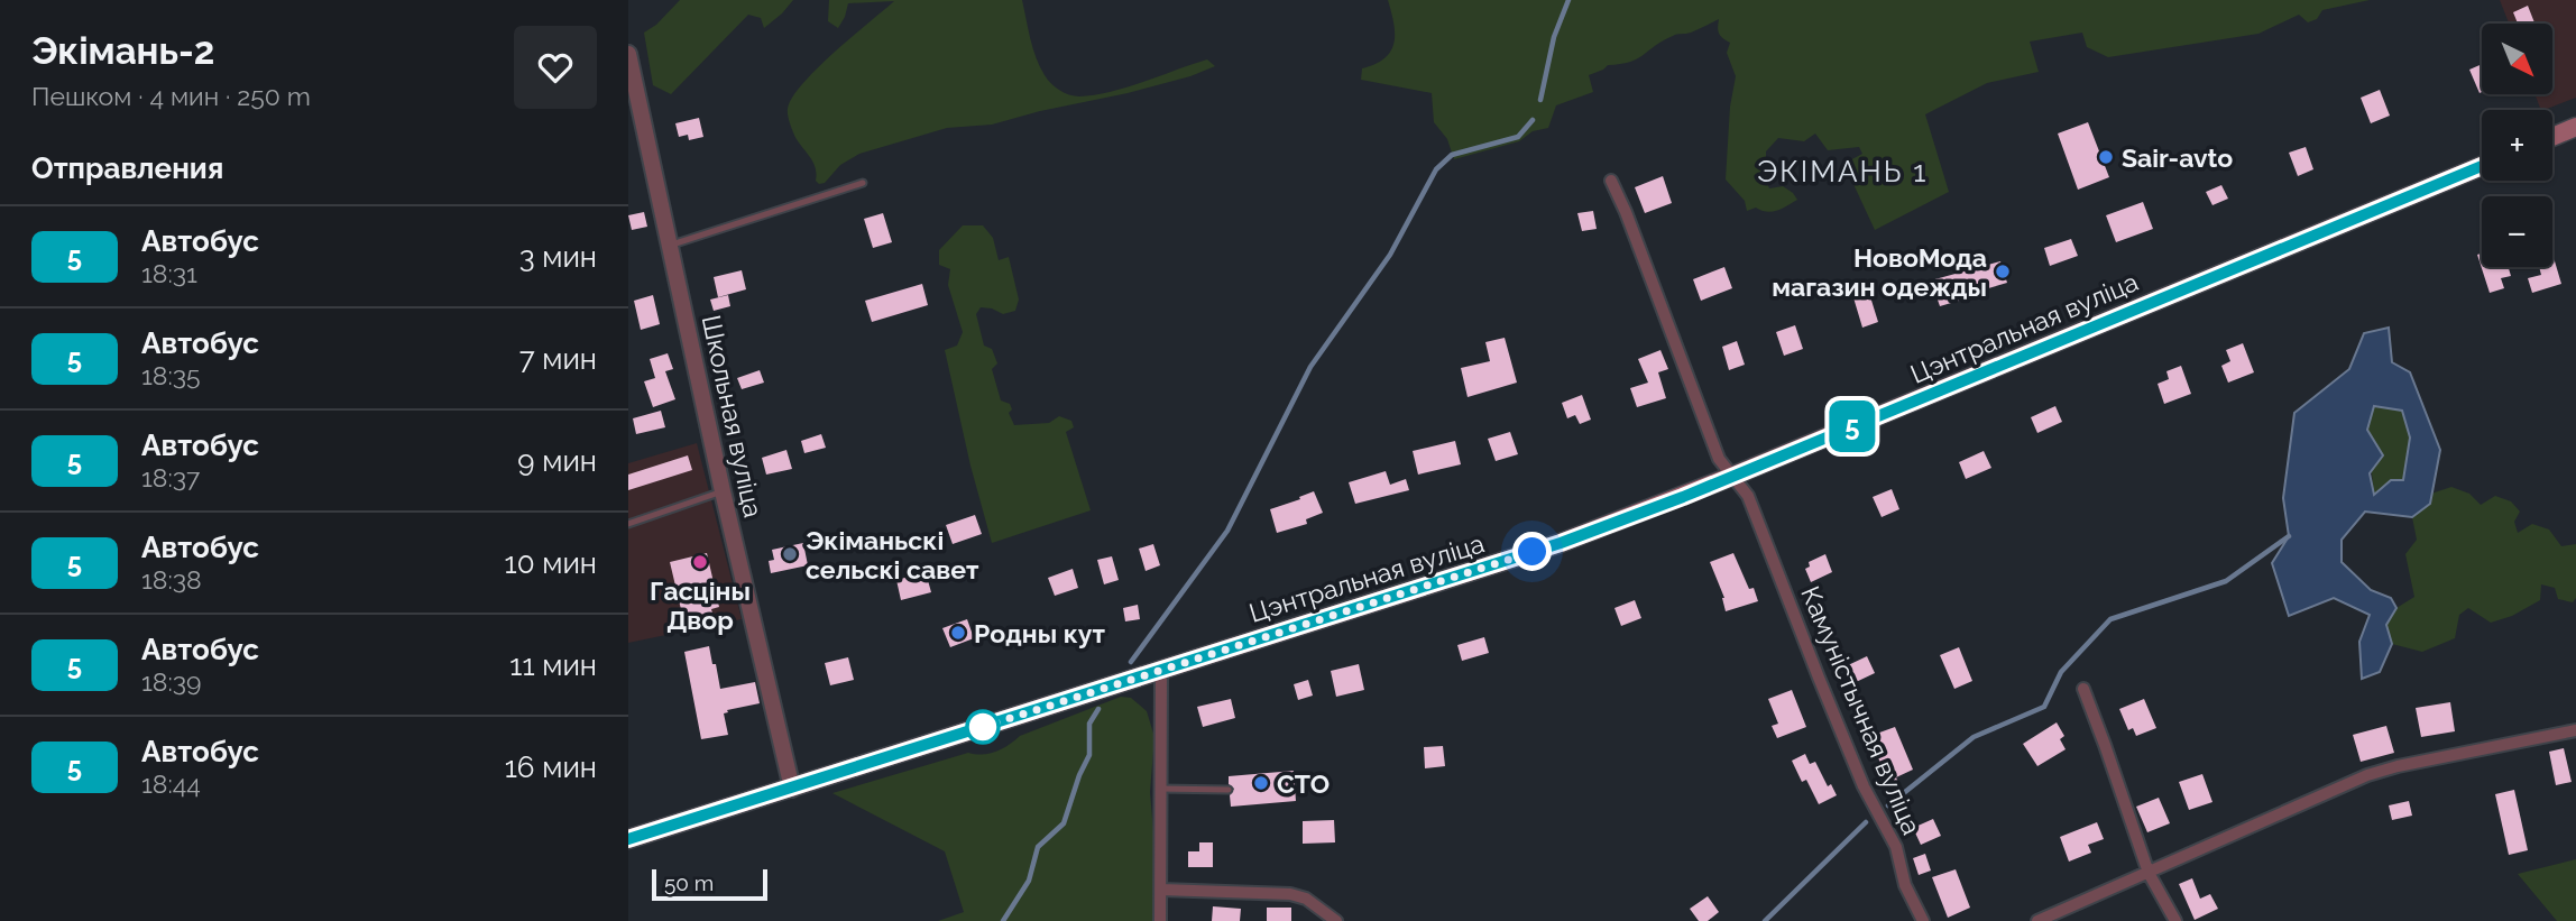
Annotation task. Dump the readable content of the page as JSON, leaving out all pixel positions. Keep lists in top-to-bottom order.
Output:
{
  "streets": {
    "main road": ["Цэнтральная вуліца"],
    "street": ["Школьная вуліца", "Камуністычная вуліца"]
  },
  "crossings": [
    ["Цэнтральная вуліца", "Школьная вуліца"],
    ["Цэнтральная вуліца", "Камуністычная вуліца"]
  ],
  "districts": ["ЭКІМАНЬ 1"],
  "places": [
    "Sair-avto",
    "НовоМода магазин одежды",
    "Экіманьскі сельскі савет",
    "Гасціны Двор",
    "Родны кут",
    "СТО"
  ],
  "lines": ["bus line 5"],
  "scale_bar": "50 m",
  "north": "bottom right",
  "page": {
    "heading": [
      ["Экімань-2", "Пешком · 4 мин · 250 m"],
      "Отправления"
    ],
    "on_map": "5",
    "map_buttons": ["+", "−"],
    "list": [
      {
        "mark": "5",
        "name": "Автобус",
        "note": "18:31",
        "value": "3 мин"
      },
      {
        "mark": "5",
        "name": "Автобус",
        "note": "18:35",
        "value": "7 мин"
      },
      {
        "mark": "5",
        "name": "Автобус",
        "note": "18:37",
        "value": "9 мин"
      },
      {
        "mark": "5",
        "name": "Автобус",
        "note": "18:38",
        "value": "10 мин"
      },
      {
        "mark": "5",
        "name": "Автобус",
        "note": "18:39",
        "value": "11 мин"
      },
      {
        "mark": "5",
        "name": "Автобус",
        "note": "18:44",
        "value": "16 мин"
      }
    ],
    "scale": "50 m"
  }
}
